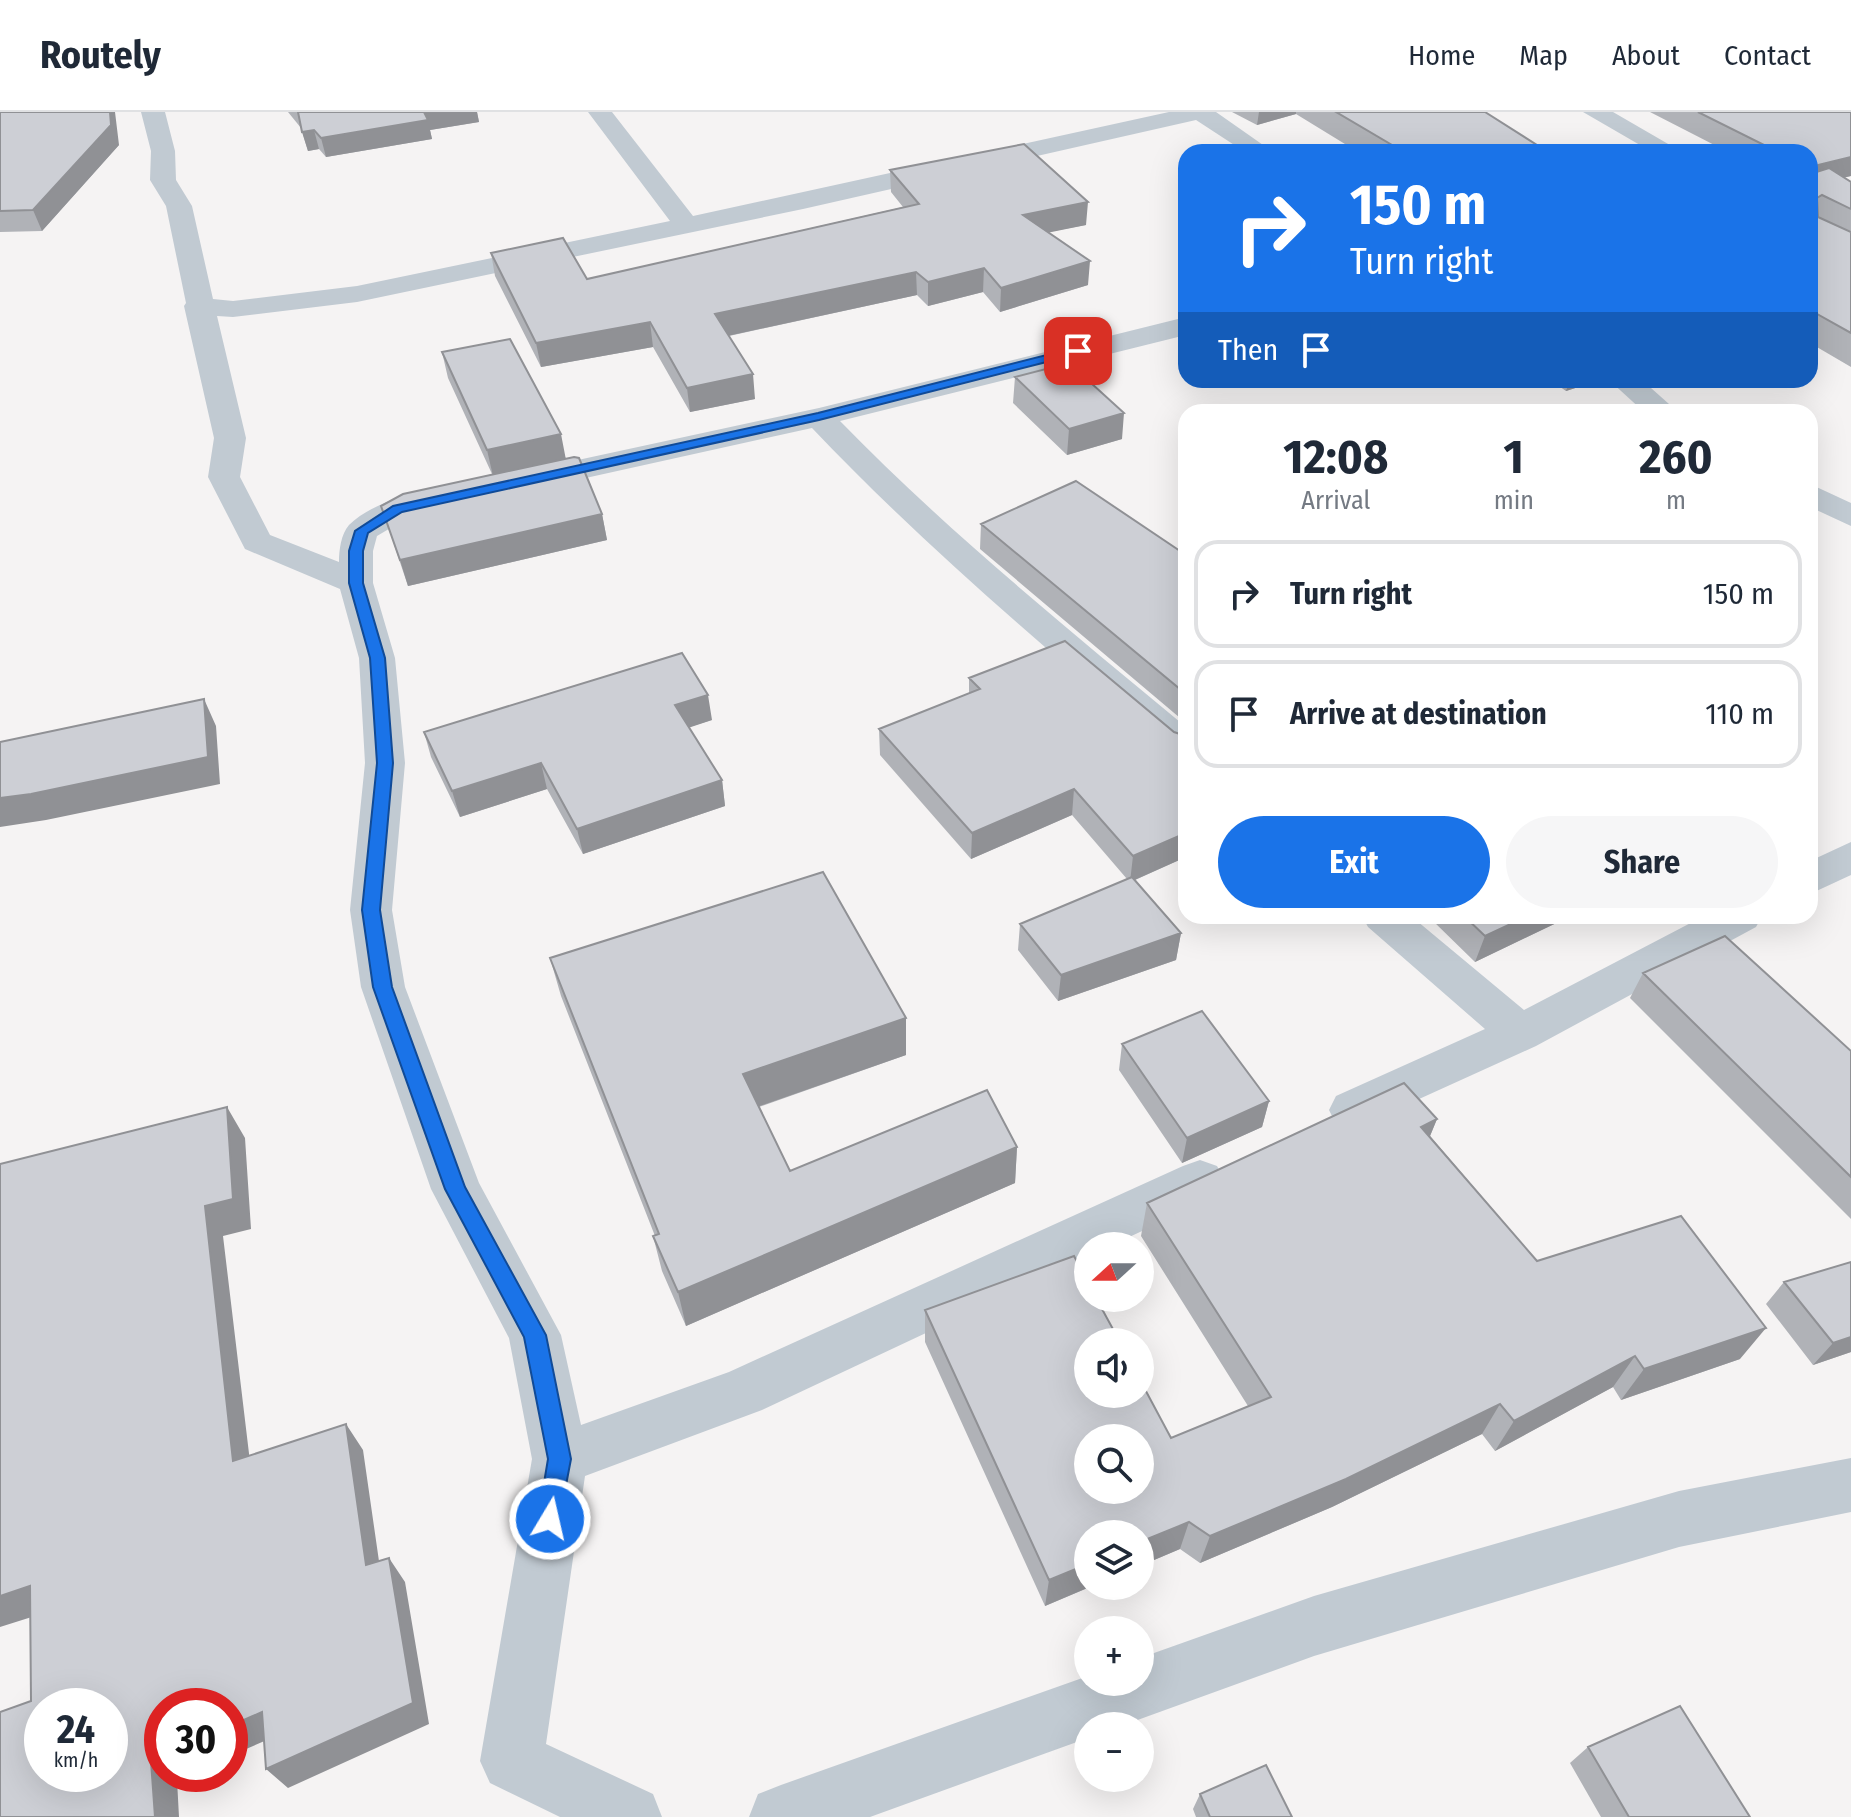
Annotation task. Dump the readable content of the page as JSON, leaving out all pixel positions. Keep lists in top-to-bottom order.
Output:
{
  "north": "left",
  "page": {
    "header": "Routely",
    "nav": [
      "Home",
      "Map",
      "About",
      "Contact"
    ],
    "turn": ["150 m", "Turn right"],
    "then": "Then",
    "eta": [
      "12:08",
      "Arrival",
      "1",
      "min",
      "260",
      "m"
    ],
    "list": [
      {
        "name": "Turn right",
        "value": "150 m"
      },
      {
        "name": "Arrive at destination",
        "value": "110 m"
      }
    ],
    "buttons": ["Exit", "Share"],
    "map_buttons": ["+", "−"],
    "speed": "24 km/h",
    "limit": "30"
  }
}
